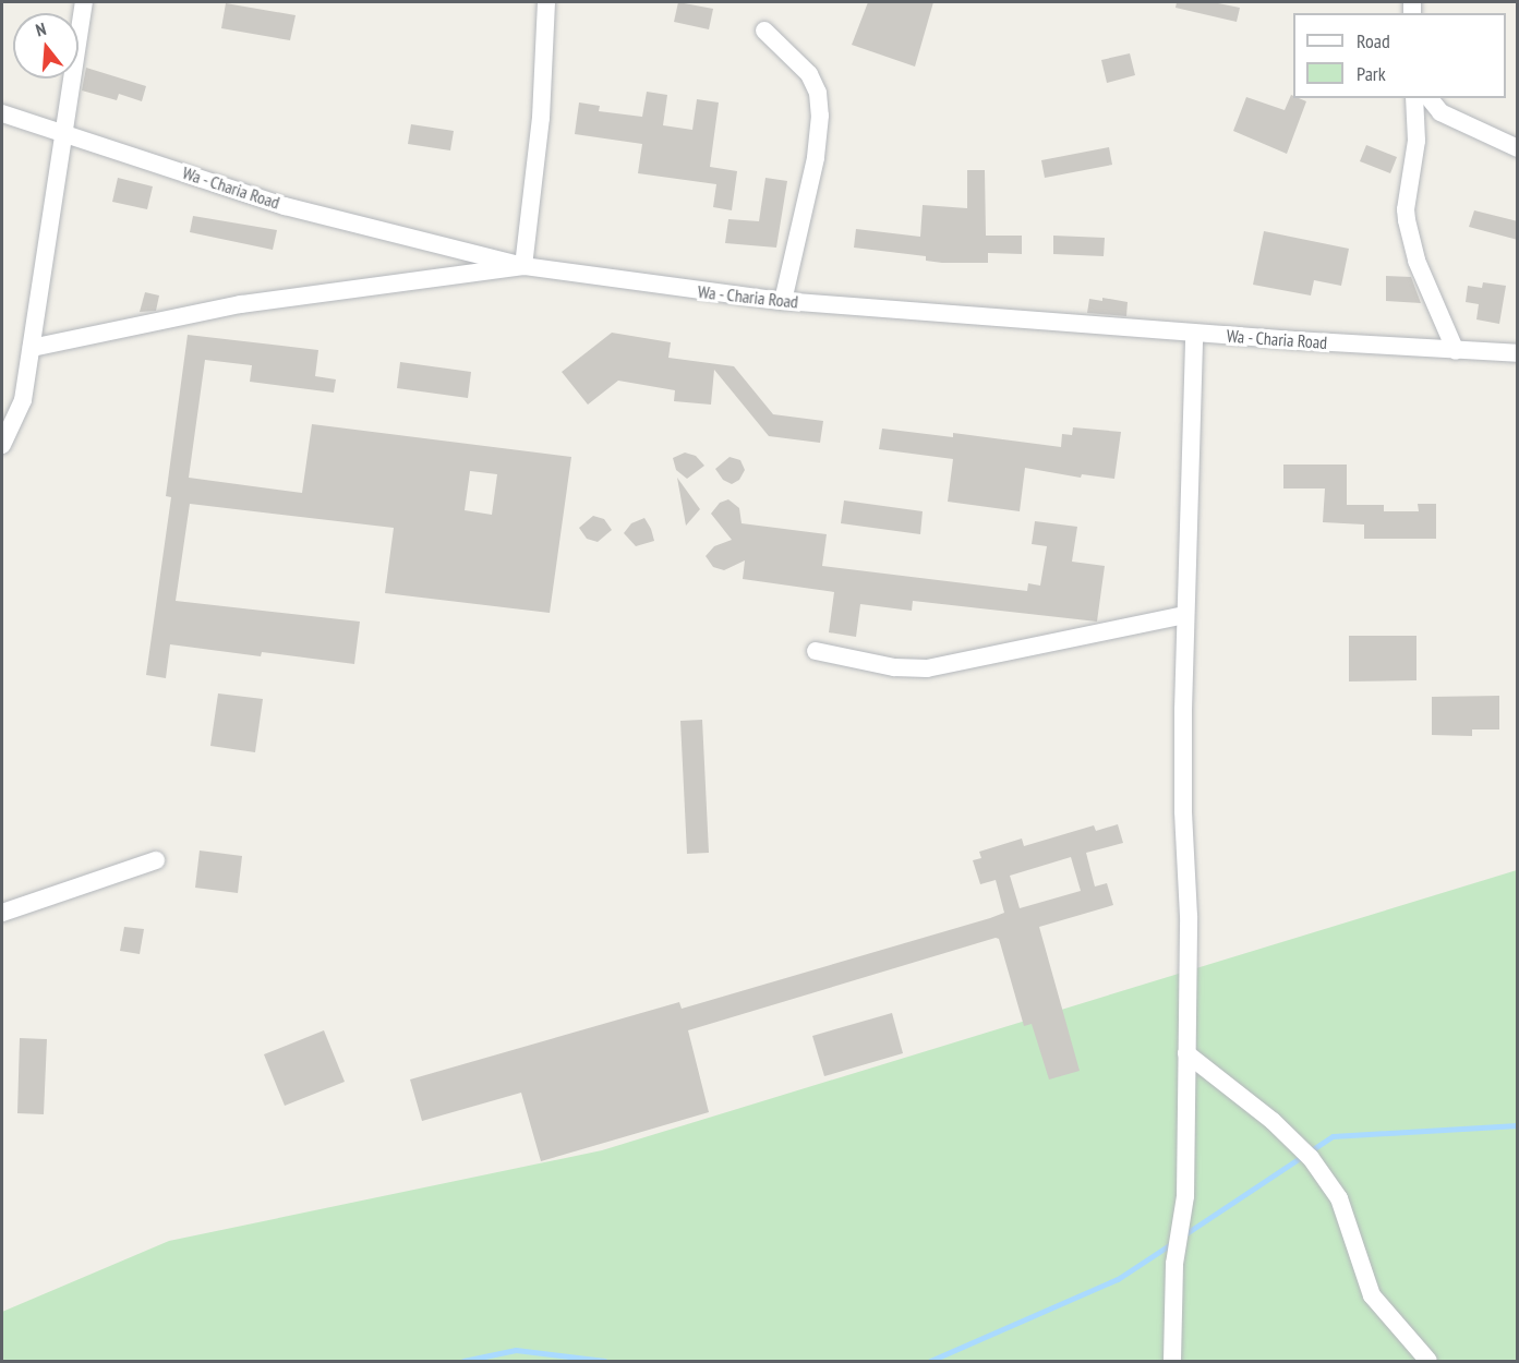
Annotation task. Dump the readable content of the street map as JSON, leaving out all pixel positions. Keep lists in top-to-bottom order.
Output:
{
  "streets": {
    "street": ["Wa - Charia Road"]
  },
  "legend": ["Road", "Park"],
  "north": "top"
}
